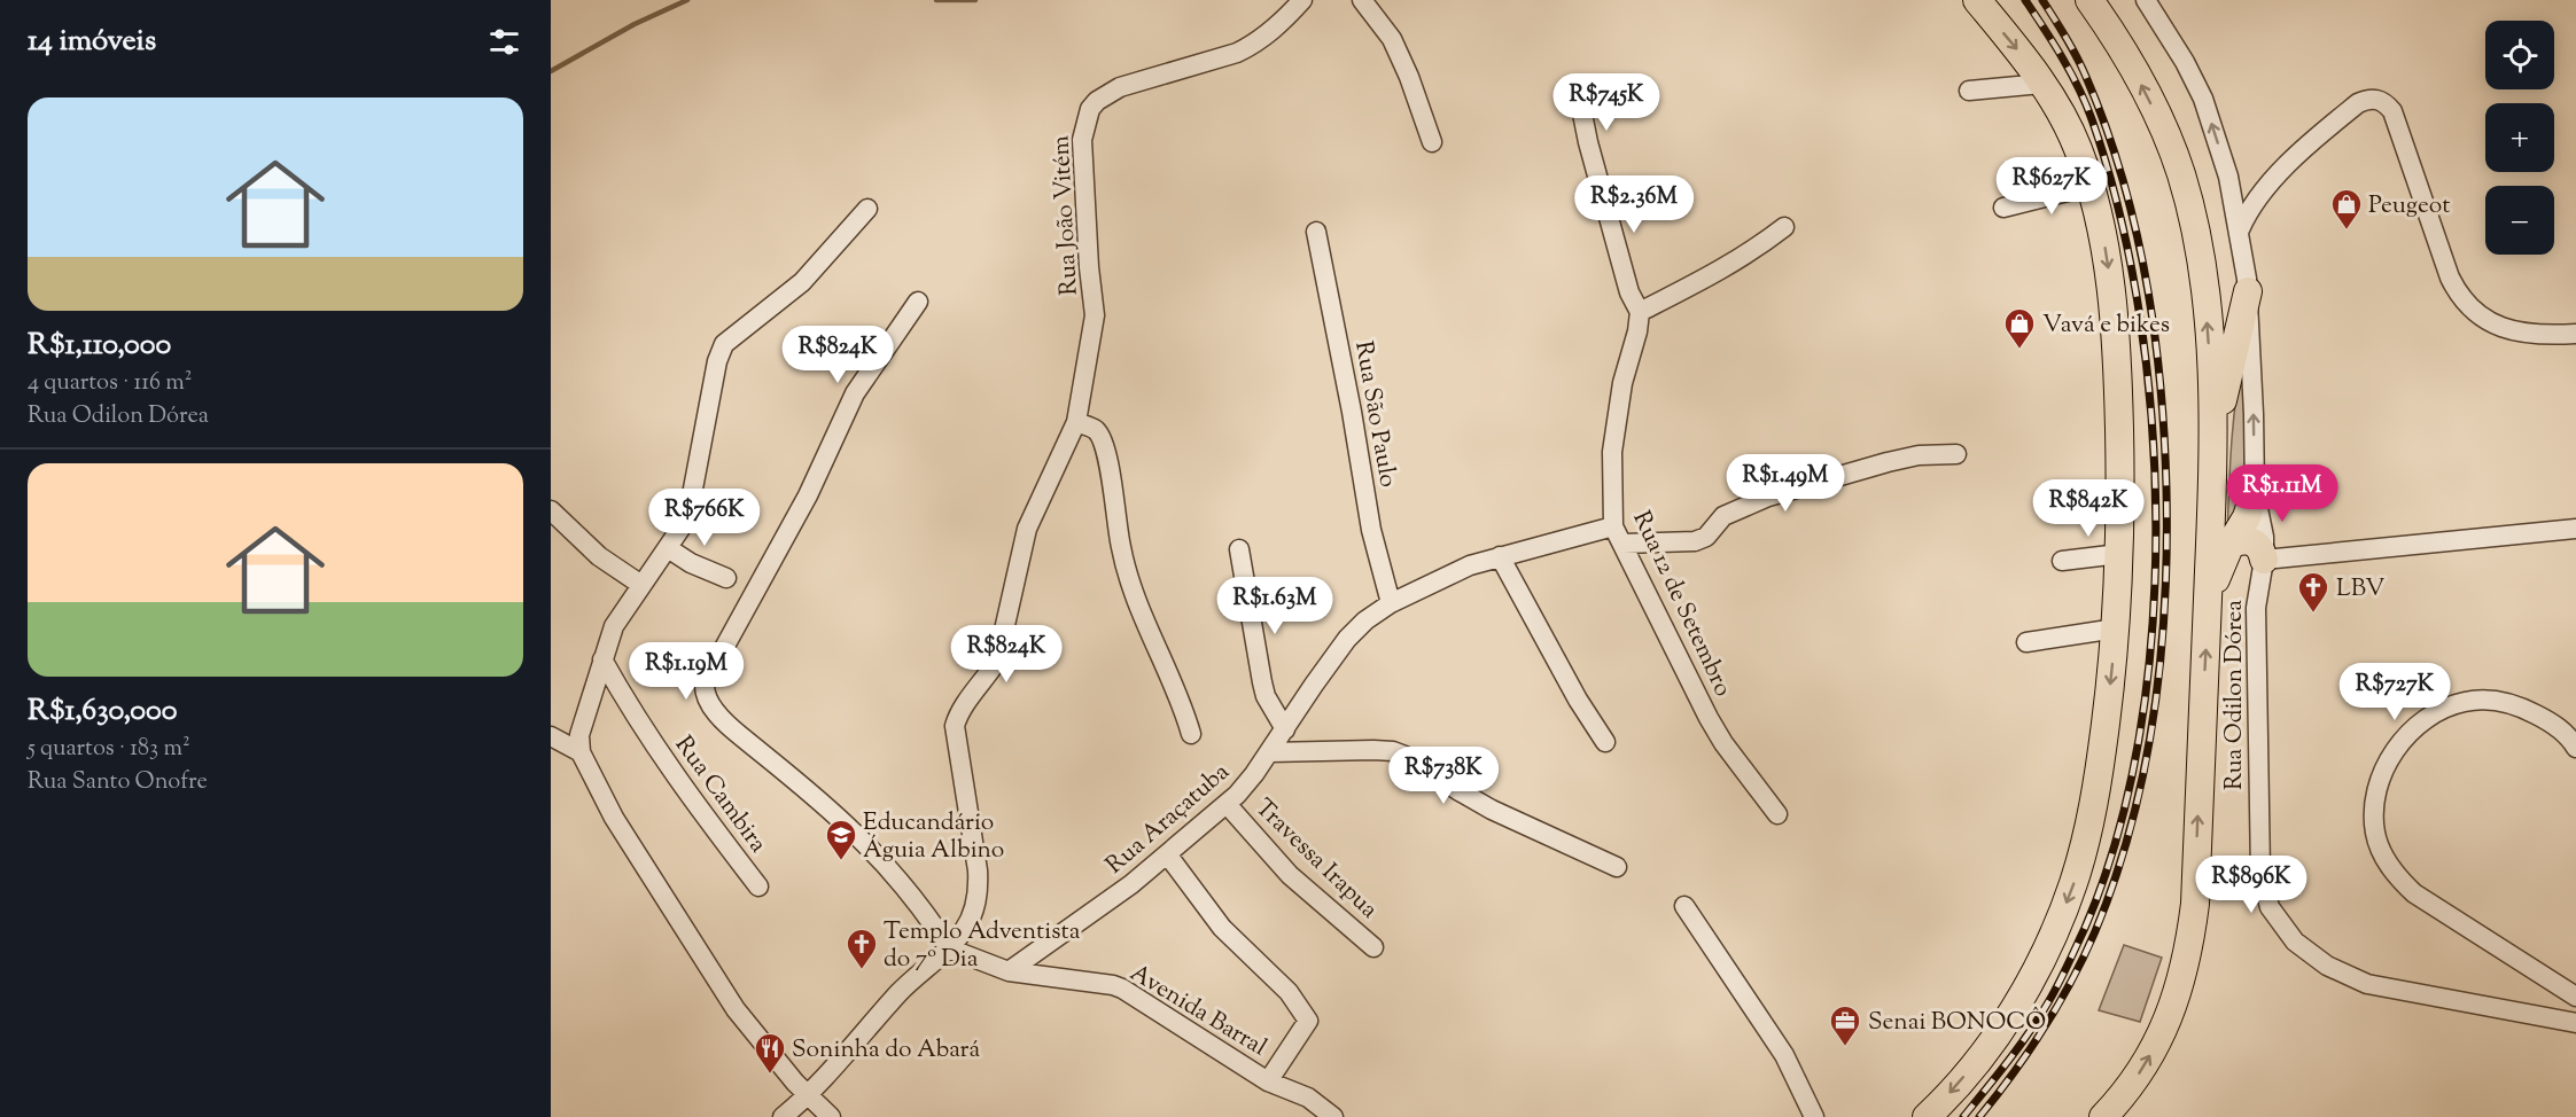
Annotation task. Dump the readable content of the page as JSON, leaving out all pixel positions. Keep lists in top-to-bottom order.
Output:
{
  "streets": {
    "street": [
      "Rua João Vitém",
      "Rua São Paulo",
      "Rua 12 de Setembro",
      "Rua Odilon Dórea",
      "Rua Cambira",
      "Rua Araçatuba",
      "Travessa Irapua",
      "Avenida Barral"
    ]
  },
  "crossings": [
    ["Rua João Vitém", "Avenida Barral"],
    ["Rua São Paulo", "Rua Araçatuba"],
    ["Rua 12 de Setembro", "Rua Araçatuba"],
    ["Rua Araçatuba", "Travessa Irapua"],
    ["Rua Araçatuba", "Avenida Barral"]
  ],
  "places": {
    "shop": ["Peugeot", "Vavá e bikes"],
    "church": ["LBV", "Templo Adventista do 7º Dia"],
    "school or university": ["Educandário Águia Albino"],
    "office": ["Senai BONOCÔ"],
    "restaurant": ["Soninha do Abará"]
  },
  "page": {
    "heading": "14 imóveis",
    "map_buttons": ["+", "−"],
    "price": [
      "R$745K",
      "R$627K",
      "R$2.36M",
      "R$824K",
      "R$1.49M",
      "R$1.11M",
      "R$842K",
      "R$766K",
      "R$1.63M",
      "R$824K",
      "R$1.19M",
      "R$727K",
      "R$738K",
      "R$896K"
    ],
    "list": [
      {
        "name": "R$1,110,000",
        "note": "4 quartos · 116 m² · Rua Odilon Dórea"
      },
      {
        "name": "R$1,630,000",
        "note": "5 quartos · 183 m² · Rua Santo Onofre"
      }
    ]
  }
}
